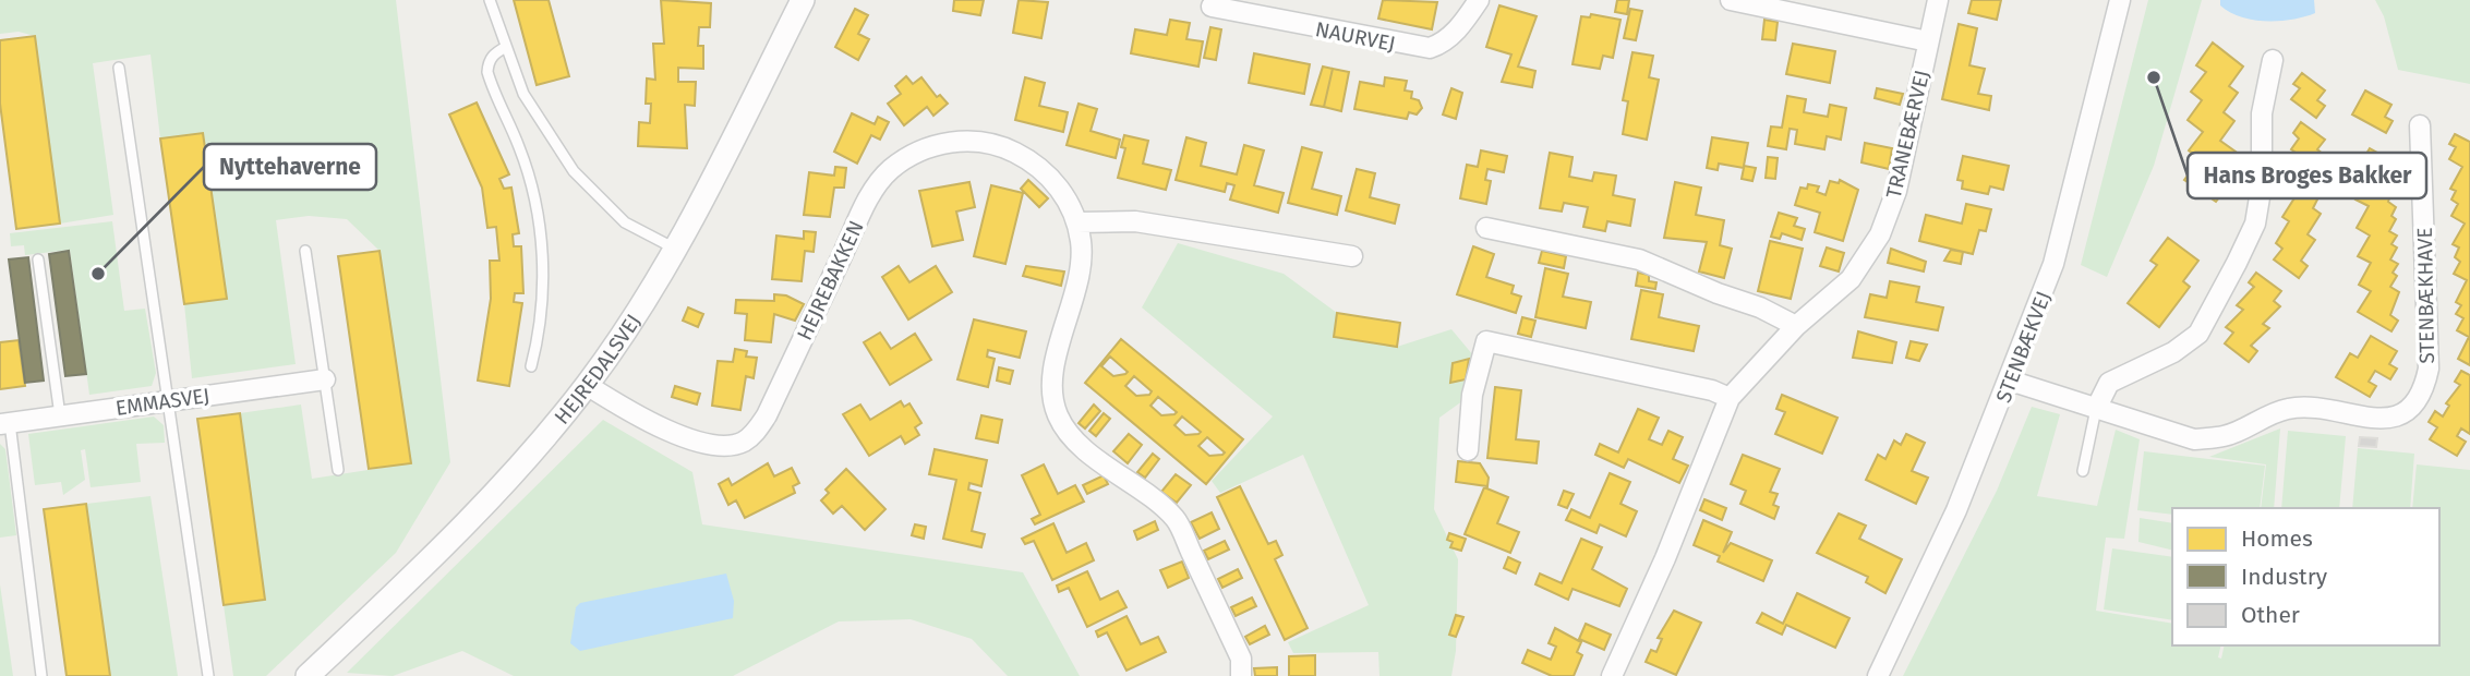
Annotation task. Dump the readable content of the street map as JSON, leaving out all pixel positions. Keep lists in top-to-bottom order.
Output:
{
  "streets": {
    "street": [
      "NAURVEJ",
      "TRANEBÆRVEJ",
      "HEJREBAKKEN",
      "STENBÆKHAVE",
      "STENBÆKVEJ",
      "HEJREDALSVEJ",
      "EMMASVEJ"
    ]
  },
  "crossings": [
    ["HEJREBAKKEN", "HEJREDALSVEJ"],
    ["STENBÆKHAVE", "STENBÆKVEJ"]
  ],
  "places": ["Hans Broges Bakker", "Nyttehaverne"],
  "legend": ["Homes", "Industry", "Other"]
}
